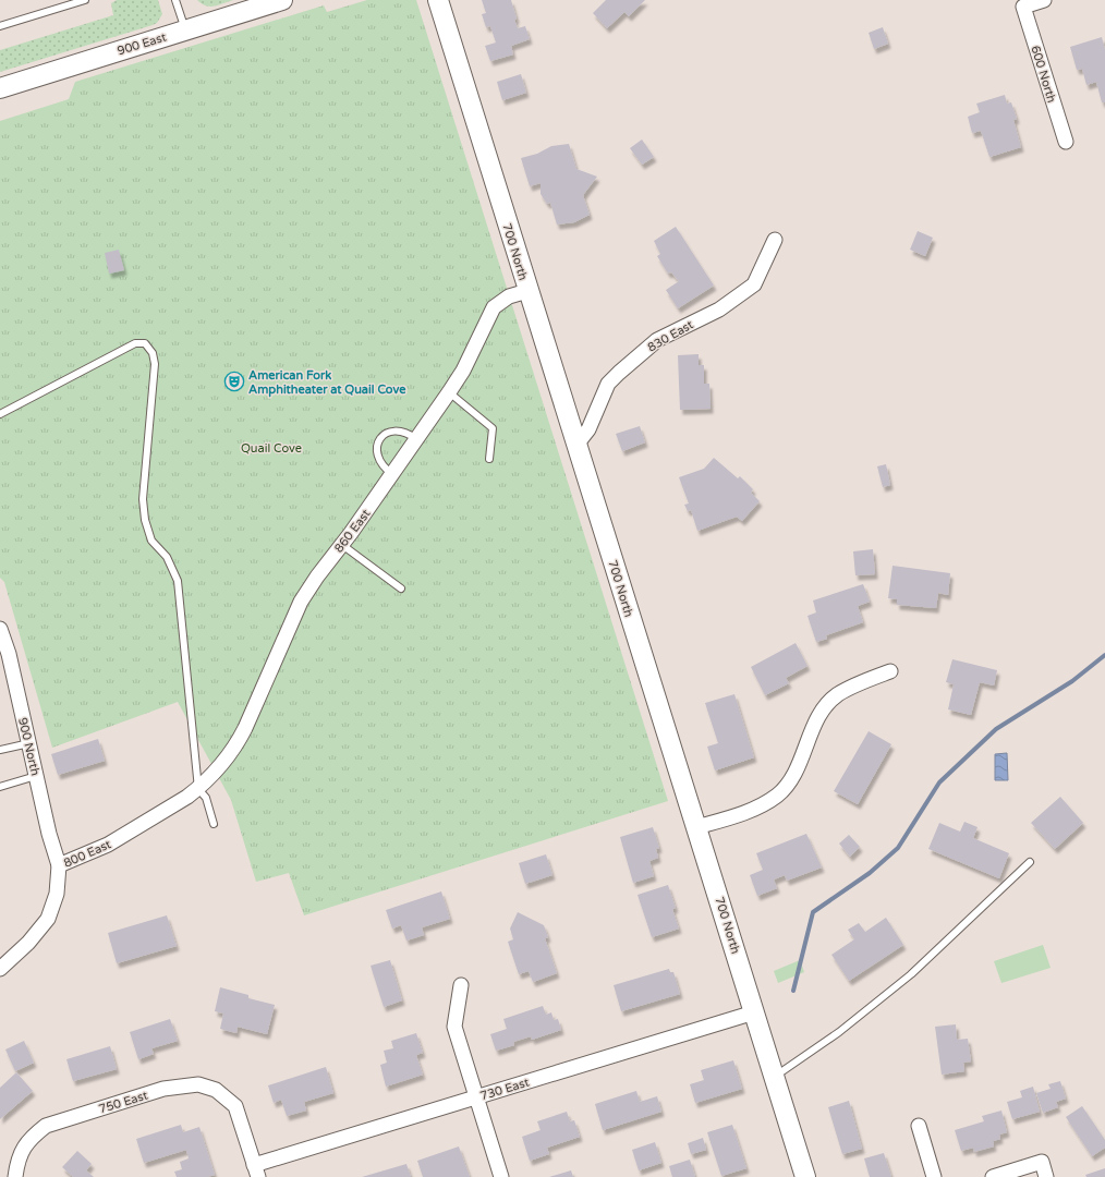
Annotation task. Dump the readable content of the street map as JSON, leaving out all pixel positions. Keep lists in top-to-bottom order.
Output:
{
  "streets": {
    "street": [
      "900 East",
      "600 North",
      "700 North",
      "830 East",
      "860 East",
      "900 North",
      "800 East",
      "730 East",
      "750 East"
    ]
  },
  "crossings": [
    ["700 North", "830 East"],
    ["700 North", "860 East"],
    ["700 North", "730 East"],
    ["860 East", "800 East"],
    ["900 North", "800 East"],
    ["730 East", "750 East"]
  ],
  "parks": ["Quail Cove"],
  "places": {
    "theatre": ["American Fork Amphitheater at Quail Cove"]
  }
}
